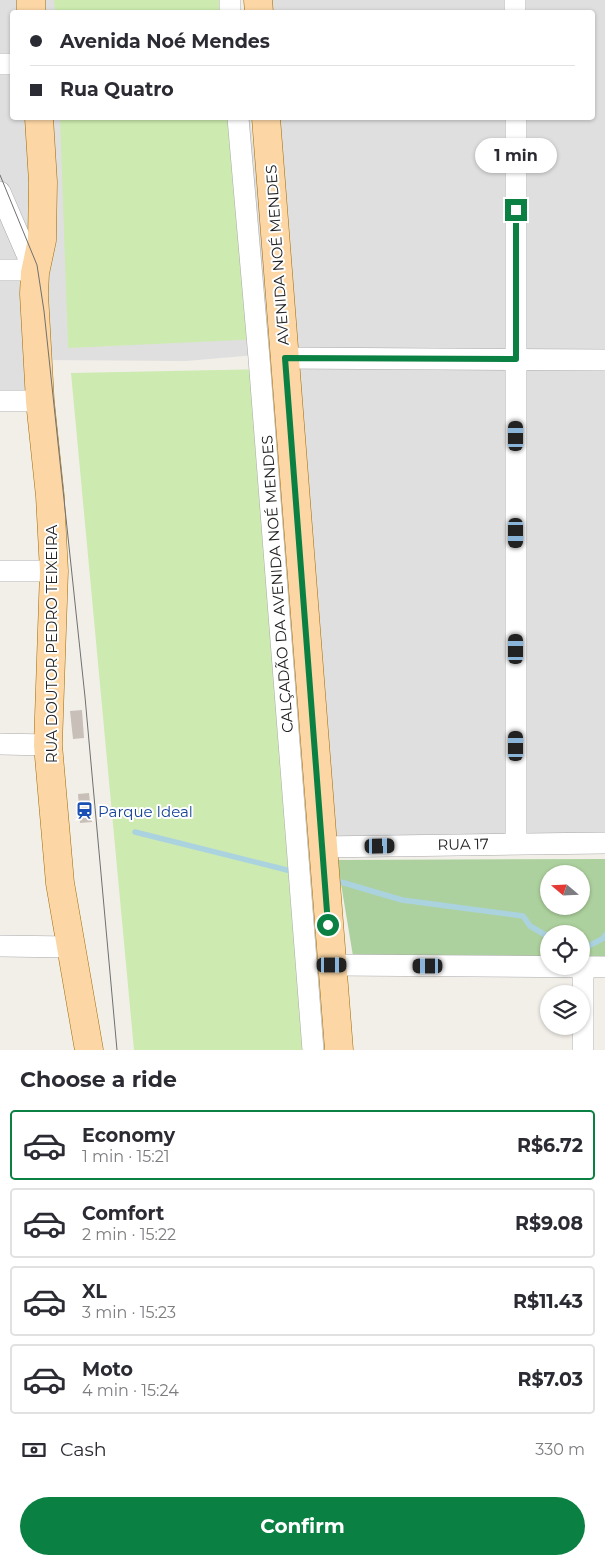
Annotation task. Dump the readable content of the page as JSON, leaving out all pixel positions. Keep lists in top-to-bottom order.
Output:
{
  "streets": {
    "main road": ["AVENIDA NOÉ MENDES", "RUA DOUTOR PEDRO TEIXEIRA"],
    "street": ["CALÇADÃO DA AVENIDA NOÉ MENDES", "RUA 17"]
  },
  "crossings": [
    ["AVENIDA NOÉ MENDES", "RUA 17"]
  ],
  "places": {
    "station": ["Parque Ideal"]
  },
  "north": "left",
  "page": {
    "banner": ["Avenida Noé Mendes", "Rua Quatro"],
    "bubble": "1 min",
    "heading": "Choose a ride",
    "list": [
      {
        "name": "Economy",
        "note": "1 min · 15:21",
        "value": "R$6.72"
      },
      {
        "name": "Comfort",
        "note": "2 min · 15:22",
        "value": "R$9.08"
      },
      {
        "name": "XL",
        "note": "3 min · 15:23",
        "value": "R$11.43"
      },
      {
        "name": "Moto",
        "note": "4 min · 15:24",
        "value": "R$7.03"
      }
    ],
    "pay": ["Cash", "330 m"],
    "buttons": "Confirm"
  }
}
